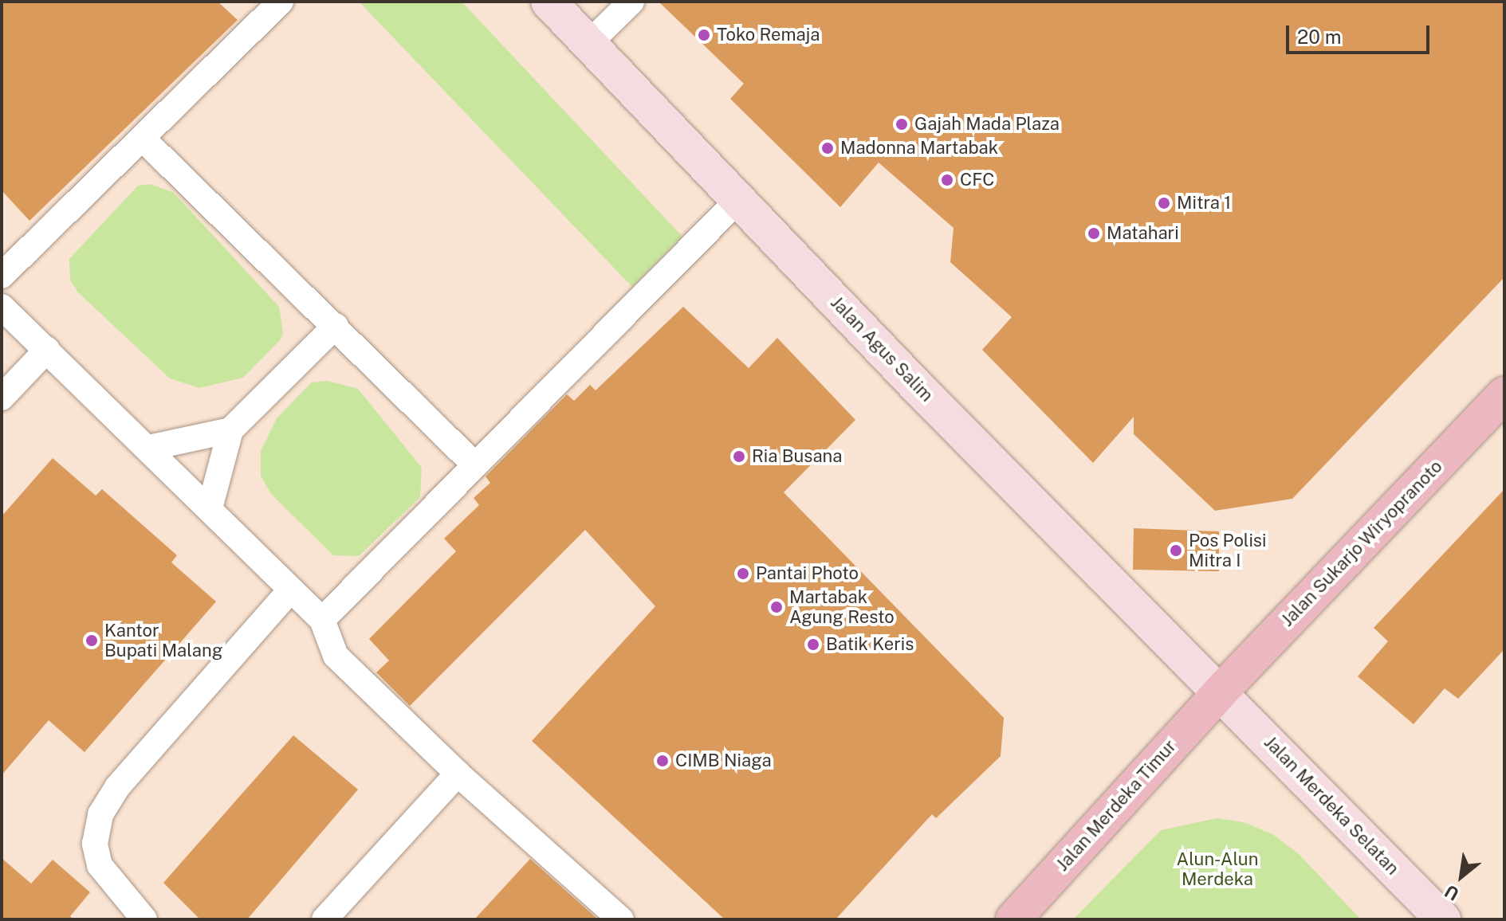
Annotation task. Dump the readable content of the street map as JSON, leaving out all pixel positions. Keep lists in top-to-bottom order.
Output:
{
  "streets": {
    "main road": [
      "Jalan Agus Salim",
      "Jalan Sukarjo Wiryopranoto",
      "Jalan Merdeka Timur",
      "Jalan Merdeka Selatan"
    ]
  },
  "crossings": [
    ["Jalan Agus Salim", "Jalan Sukarjo Wiryopranoto"],
    ["Jalan Agus Salim", "Jalan Merdeka Timur"],
    ["Jalan Agus Salim", "Jalan Merdeka Selatan"],
    ["Jalan Sukarjo Wiryopranoto", "Jalan Merdeka Timur"],
    ["Jalan Sukarjo Wiryopranoto", "Jalan Merdeka Selatan"],
    ["Jalan Merdeka Timur", "Jalan Merdeka Selatan"]
  ],
  "parks": ["Alun-Alun Merdeka"],
  "places": [
    "Toko Remaja",
    "Gajah Mada Plaza",
    "Madonna Martabak",
    "CFC",
    "Mitra 1",
    "Matahari",
    "Ria Busana",
    "Pos Polisi Mitra I",
    "Pantai Photo",
    "Martabak Agung Resto",
    "Kantor Bupati Malang",
    "Batik Keris",
    "CIMB Niaga"
  ],
  "scale_bar": "20 m",
  "north": "bottom left"
}
